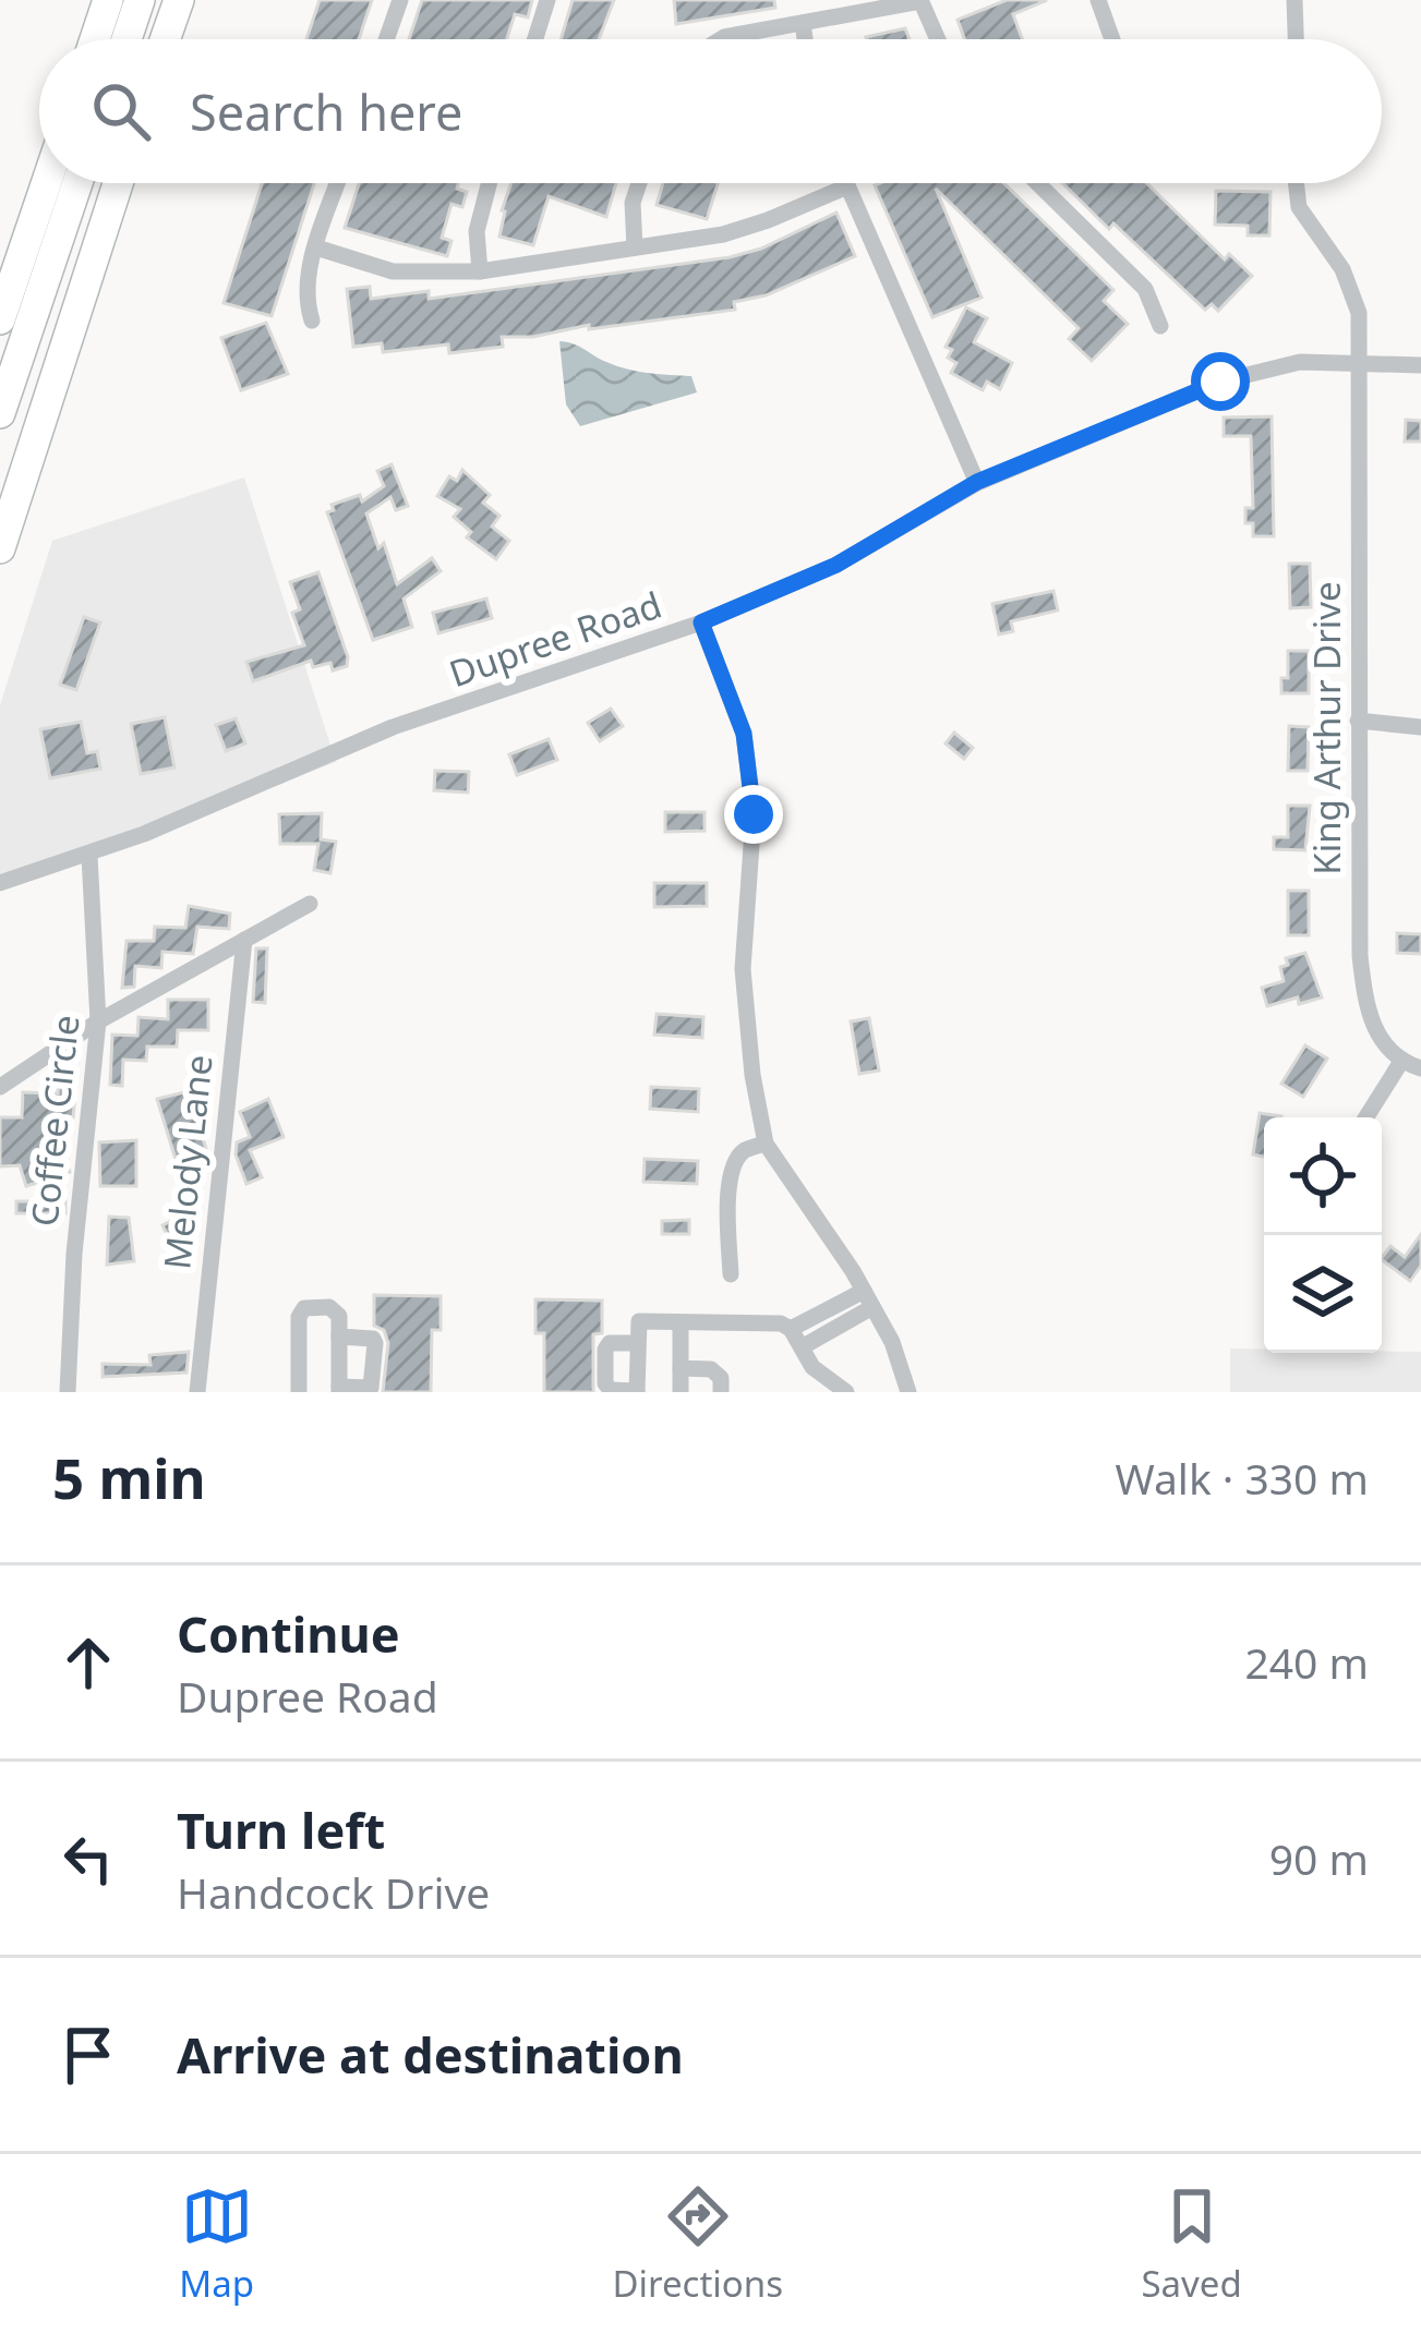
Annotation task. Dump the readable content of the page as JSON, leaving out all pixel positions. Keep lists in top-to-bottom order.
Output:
{
  "streets": {
    "street": [
      "Dupree Road",
      "King Arthur Drive",
      "Coffee Circle",
      "Melody Lane"
    ]
  },
  "crossings": [
    ["Dupree Road", "King Arthur Drive"],
    ["Dupree Road", "Coffee Circle"]
  ],
  "page": {
    "search": "Search here",
    "heading": ["5 min", "Walk · 330 m"],
    "list": [
      ["Continue", "Dupree Road", "240 m"],
      ["Turn left", "Handcock Drive", "90 m"],
      "Arrive at destination"
    ],
    "nav": ["Map", "Directions", "Saved"]
  }
}
